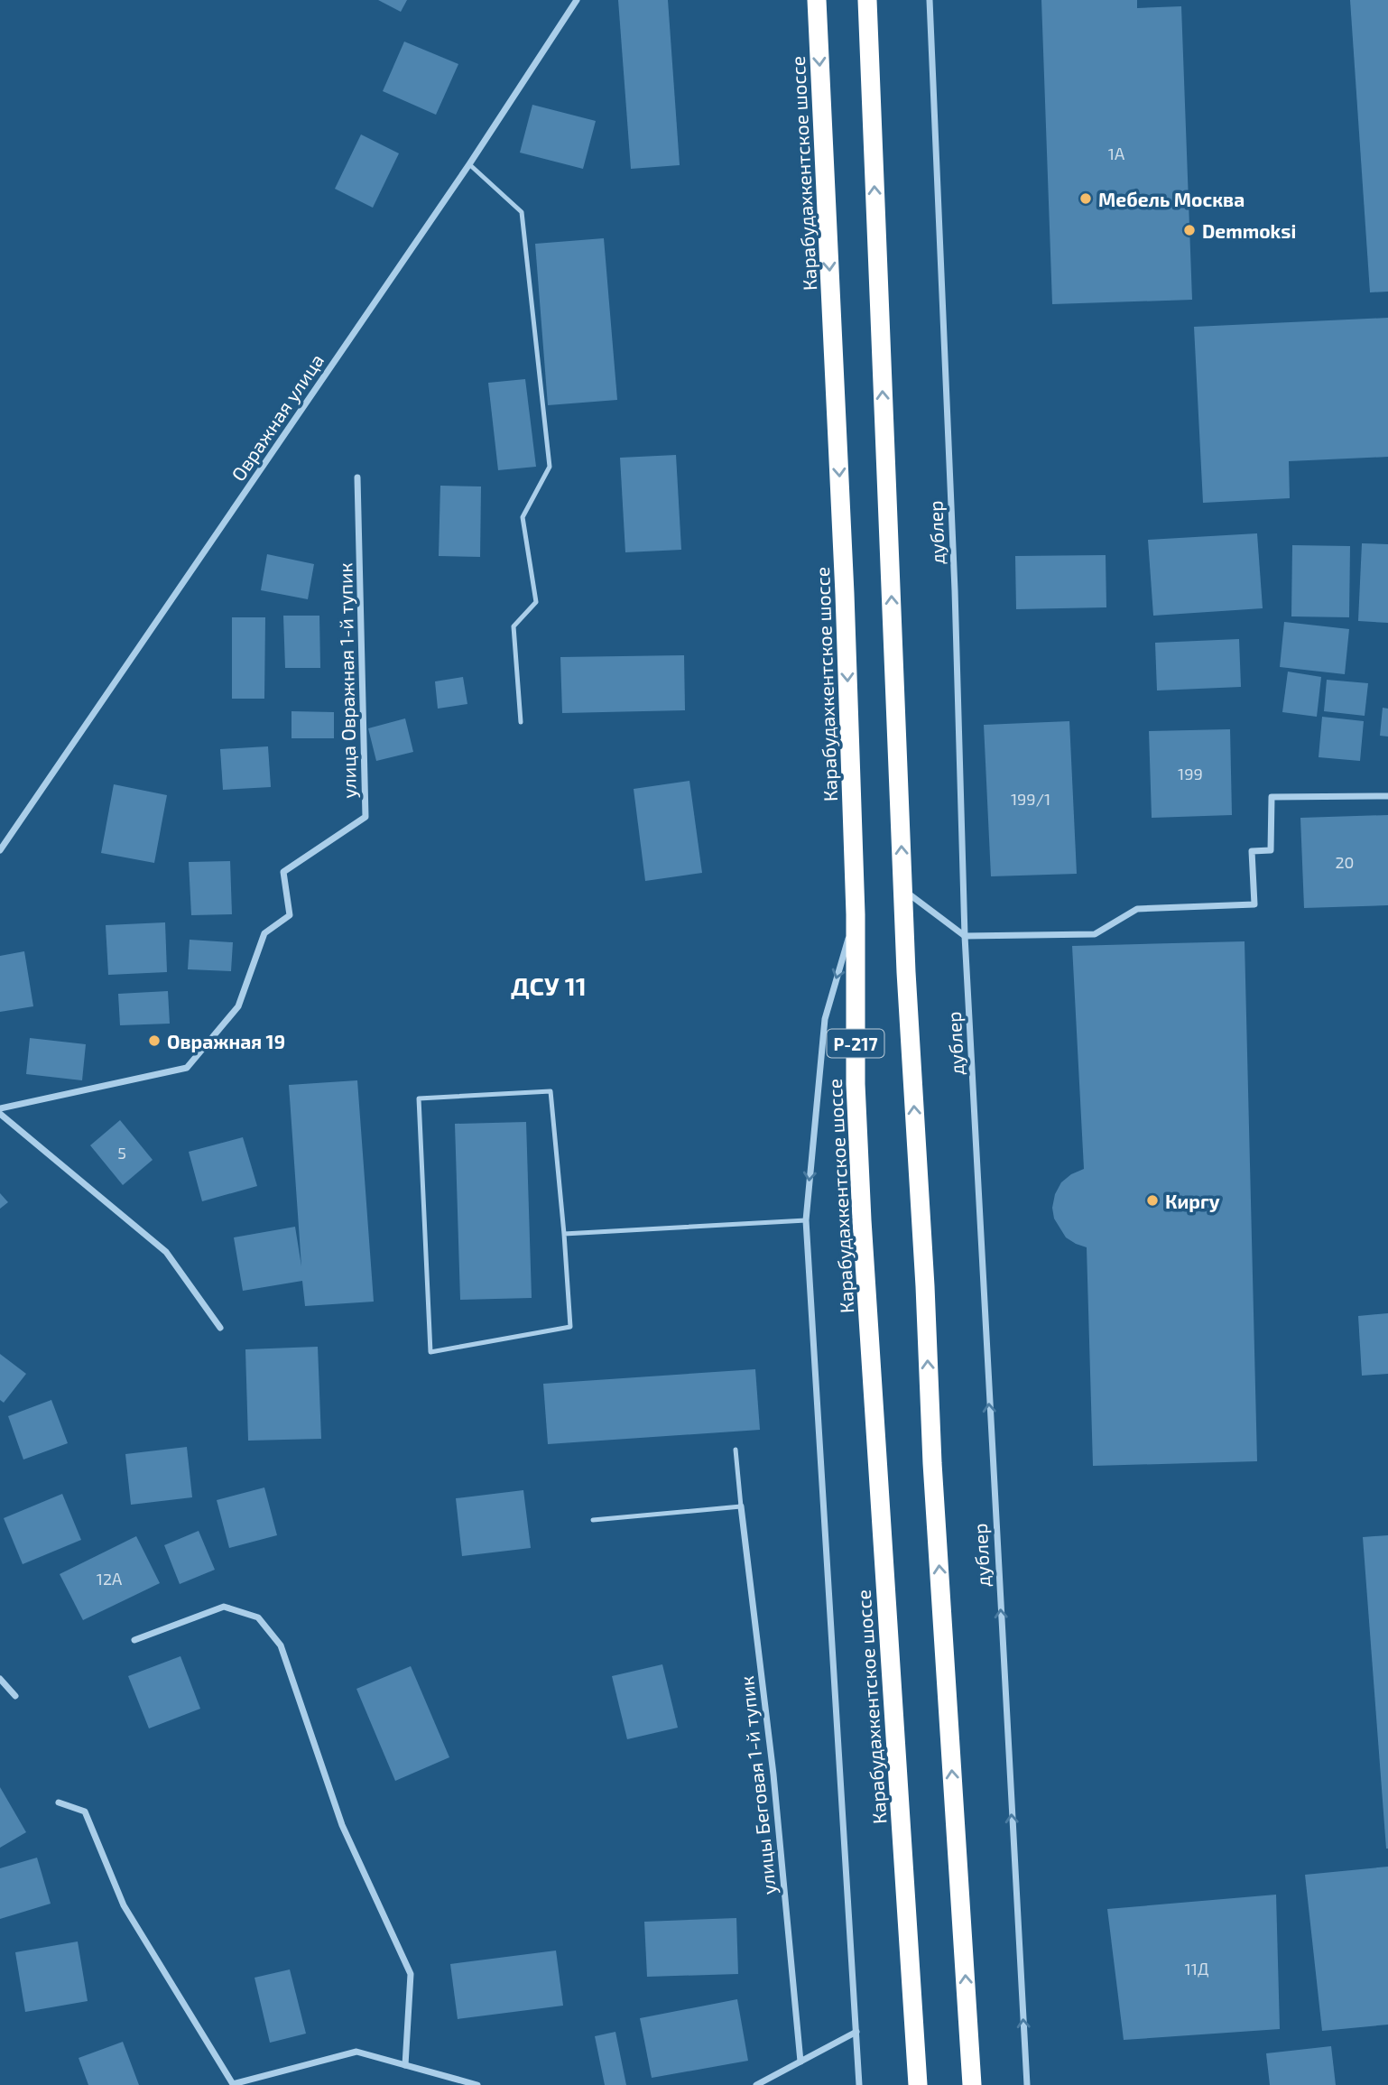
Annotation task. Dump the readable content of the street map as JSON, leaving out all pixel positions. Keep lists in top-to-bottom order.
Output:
{
  "streets": {
    "highway": ["Карабудахкентское шоссе", "Р-217"],
    "street": [
      "Овражная улица",
      "дублер",
      "улица Овражная 1-й тупик",
      "улицы Беговая 1-й тупик"
    ]
  },
  "one_way": ["дублер"],
  "districts": ["ДСУ 11"],
  "places": [
    "Мебель Москва",
    "Demmoksi",
    "Овражная 19",
    "Киргу"
  ],
  "house_numbers": [
    "1А",
    "199",
    "199/1",
    "20",
    "5",
    "12А",
    "11Д"
  ]
}
